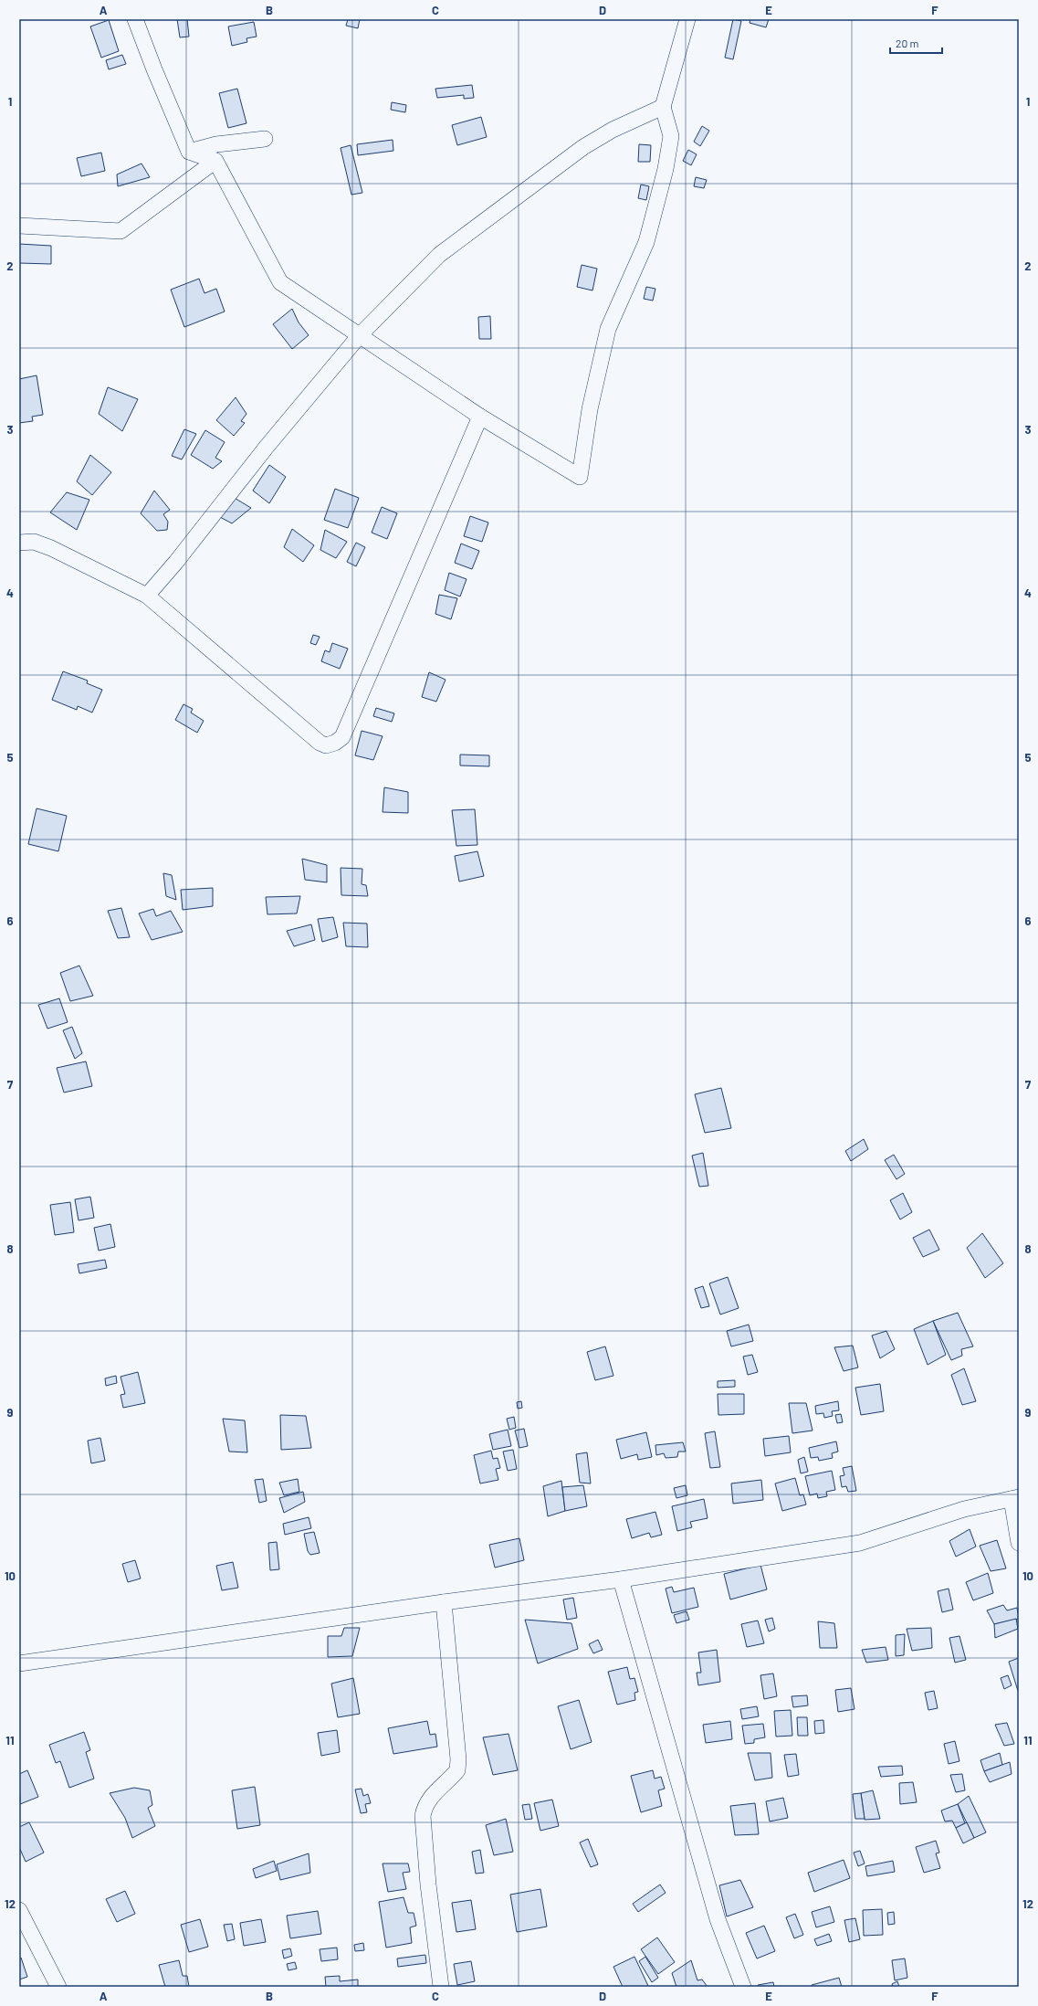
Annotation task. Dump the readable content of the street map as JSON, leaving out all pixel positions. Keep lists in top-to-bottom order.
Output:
{
  "scale_bar": "20 m",
  "grid": {
    "columns": [
      "A",
      "B",
      "C",
      "D",
      "E",
      "F"
    ],
    "rows": [
      "1",
      "2",
      "3",
      "4",
      "5",
      "6",
      "7",
      "8",
      "9",
      "10",
      "11",
      "12"
    ]
  }
}
